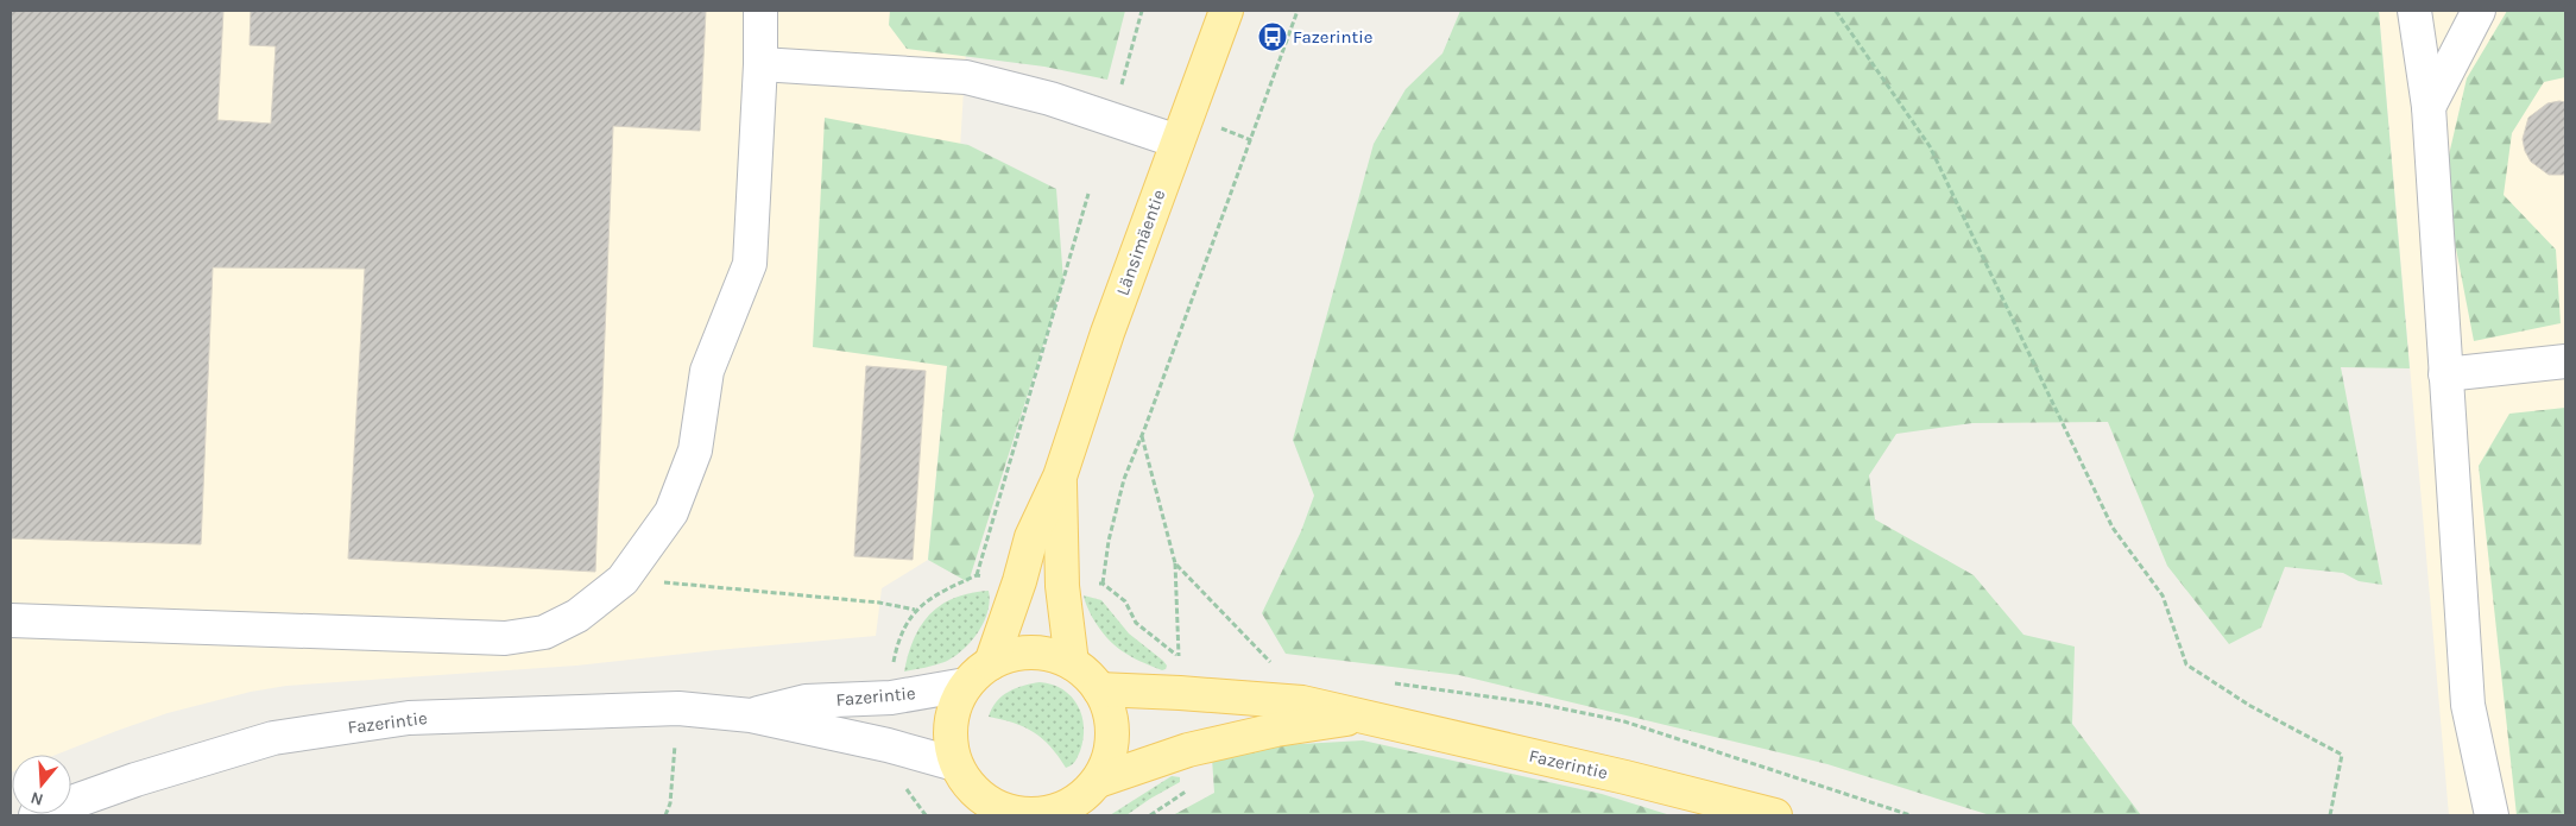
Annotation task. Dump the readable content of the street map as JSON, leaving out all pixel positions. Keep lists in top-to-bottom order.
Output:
{
  "streets": {
    "main road": ["Länsimäentie", "Fazerintie"]
  },
  "crossings": [
    ["Länsimäentie", "Fazerintie"]
  ],
  "places": {
    "bus stop": ["Fazerintie"]
  },
  "north": "bottom"
}
